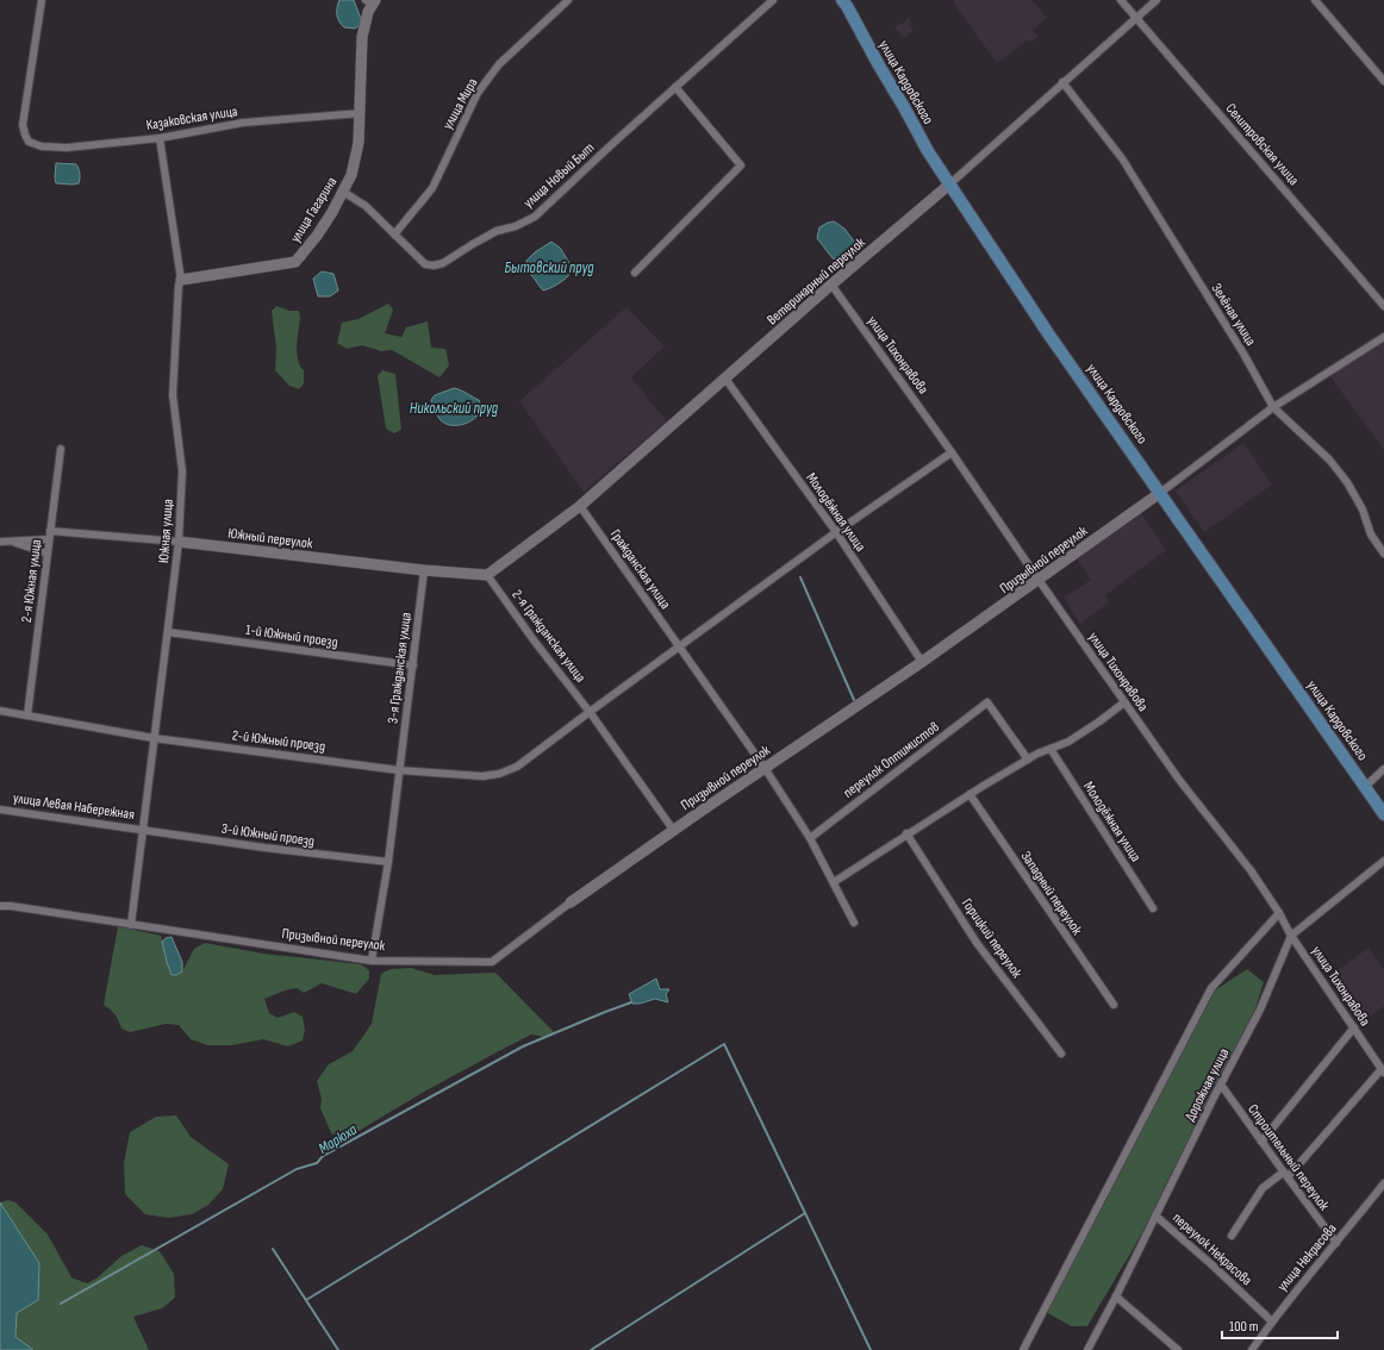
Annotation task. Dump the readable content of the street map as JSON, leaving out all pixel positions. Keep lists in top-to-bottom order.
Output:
{
  "streets": {
    "main road": ["улица Кардовского"],
    "street": [
      "улица Мира",
      "Казаковская улица",
      "Селитровская улица",
      "улица Новый Быт",
      "улица Гагарина",
      "Ветеринарный переулок",
      "Зелёная улица",
      "улица Тихонравова",
      "Молодёжная улица",
      "Южная улица",
      "Южный переулок",
      "Призывной переулок",
      "Гражданская улица",
      "2-я Южная улица",
      "1-й Южный проезд",
      "2-я Гражданская улица",
      "3-я Гражданская улица",
      "2-й Южный проезд",
      "переулок Оптимистов",
      "улица Левая Набережная",
      "3-й Южный проезд",
      "Западный переулок",
      "Горицкий переулок",
      "Дорожная улица",
      "Строительный переулок",
      "переулок Некрасова",
      "улица Некрасова"
    ]
  },
  "crossings": [
    ["улица Кардовского", "Ветеринарный переулок"],
    ["улица Кардовского", "Призывной переулок"],
    ["улица Мира", "улица Новый Быт"],
    ["Казаковская улица", "улица Гагарина"],
    ["Казаковская улица", "Южная улица"],
    ["Селитровская улица", "Ветеринарный переулок"],
    ["улица Новый Быт", "улица Гагарина"],
    ["улица Гагарина", "Южная улица"],
    ["Ветеринарный переулок", "Зелёная улица"],
    ["Ветеринарный переулок", "улица Тихонравова"],
    ["Ветеринарный переулок", "Молодёжная улица"],
    ["Ветеринарный переулок", "Южный переулок"],
    ["Ветеринарный переулок", "Гражданская улица"],
    ["Ветеринарный переулок", "2-я Гражданская улица"],
    ["Зелёная улица", "Призывной переулок"],
    ["улица Тихонравова", "Призывной переулок"],
    ["улица Тихонравова", "Дорожная улица"],
    ["Молодёжная улица", "Призывной переулок"],
    ["Южная улица", "Южный переулок"],
    ["Южная улица", "Призывной переулок"],
    ["Южная улица", "1-й Южный проезд"],
    ["Южная улица", "2-й Южный проезд"],
    ["Южная улица", "улица Левая Набережная"],
    ["Южная улица", "3-й Южный проезд"],
    ["Южный переулок", "2-я Южная улица"],
    ["Южный переулок", "2-я Гражданская улица"],
    ["Южный переулок", "3-я Гражданская улица"],
    ["Призывной переулок", "Гражданская улица"],
    ["Призывной переулок", "2-я Гражданская улица"],
    ["Призывной переулок", "3-я Гражданская улица"],
    ["Гражданская улица", "переулок Оптимистов"],
    ["2-я Южная улица", "2-й Южный проезд"],
    ["1-й Южный проезд", "3-я Гражданская улица"],
    ["3-я Гражданская улица", "2-й Южный проезд"],
    ["3-я Гражданская улица", "3-й Южный проезд"],
    ["улица Левая Набережная", "3-й Южный проезд"],
    ["Дорожная улица", "Строительный переулок"],
    ["Дорожная улица", "переулок Некрасова"],
    ["Строительный переулок", "улица Некрасова"],
    ["переулок Некрасова", "улица Некрасова"]
  ],
  "water": ["Бытовский пруд", "Никольский пруд", "Марюха"],
  "scale_bar": "100 m"
}
